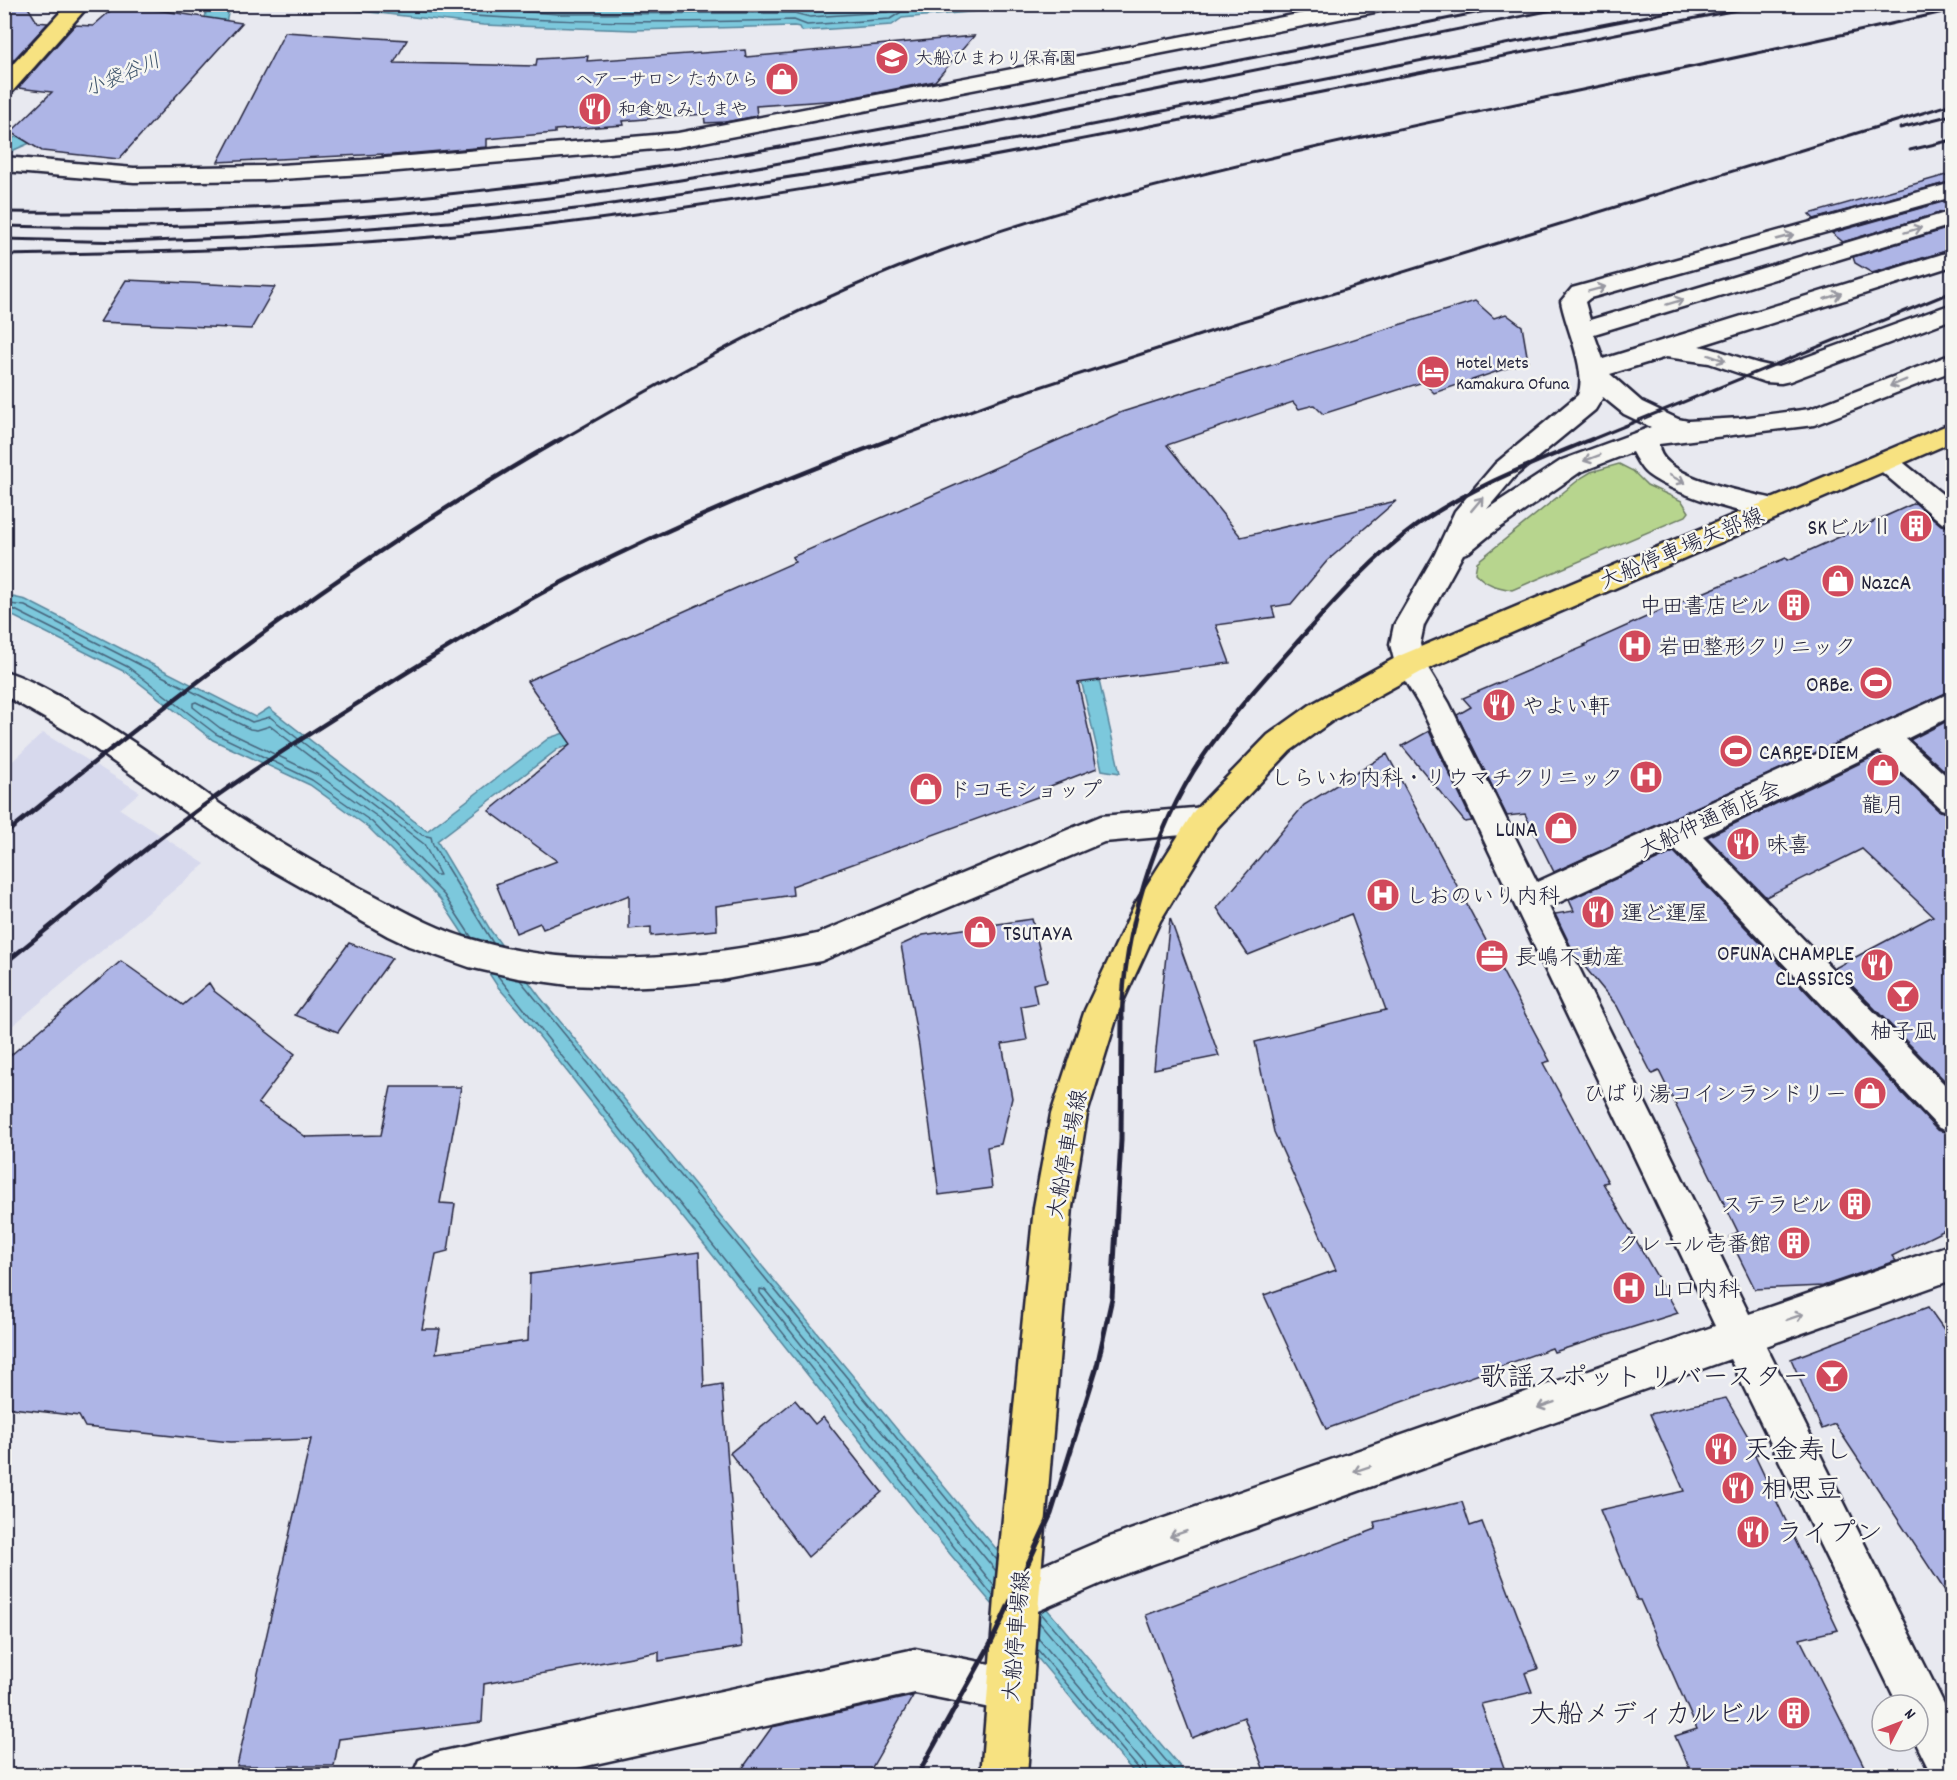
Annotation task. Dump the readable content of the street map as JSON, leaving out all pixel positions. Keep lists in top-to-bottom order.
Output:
{
  "streets": {
    "main road": ["大船停車場矢部線", "大船停車場線"],
    "street": ["大船仲通商店会"]
  },
  "crossings": [
    ["大船停車場矢部線", "大船停車場線"]
  ],
  "water": ["小袋谷川"],
  "places": {
    "school or university": ["大船ひまわり保育園"],
    "shop": [
      "ヘアーサロン たかひら",
      "NazcA",
      "龍月",
      "ドコモショップ",
      "LUNA",
      "TSUTAYA",
      "ひばり湯コインランドリー"
    ],
    "restaurant": [
      "和食処 みしまや",
      "やよい軒",
      "味喜",
      "運ど運屋",
      "OFUNA CHAMPLE CLASSICS",
      "天金寿し",
      "相思豆",
      "ライプン"
    ],
    "hotel": ["Hotel Mets Kamakura Ofuna"],
    "building": [
      "SKビルⅡ",
      "中田書店ビル",
      "ステラビル",
      "クレール壱番館",
      "大船メディカルビル"
    ],
    "hospital": [
      "岩田整形クリニック",
      "しらいわ内科・リウマチクリニック",
      "しおのいり内科",
      "山口内科"
    ],
    "sports": ["ORBe.", "CARPE DIEM"],
    "office": ["長嶋不動産"],
    "bar": ["柚子凪", "歌謡スポット リバースター"]
  },
  "north": "top right"
}
